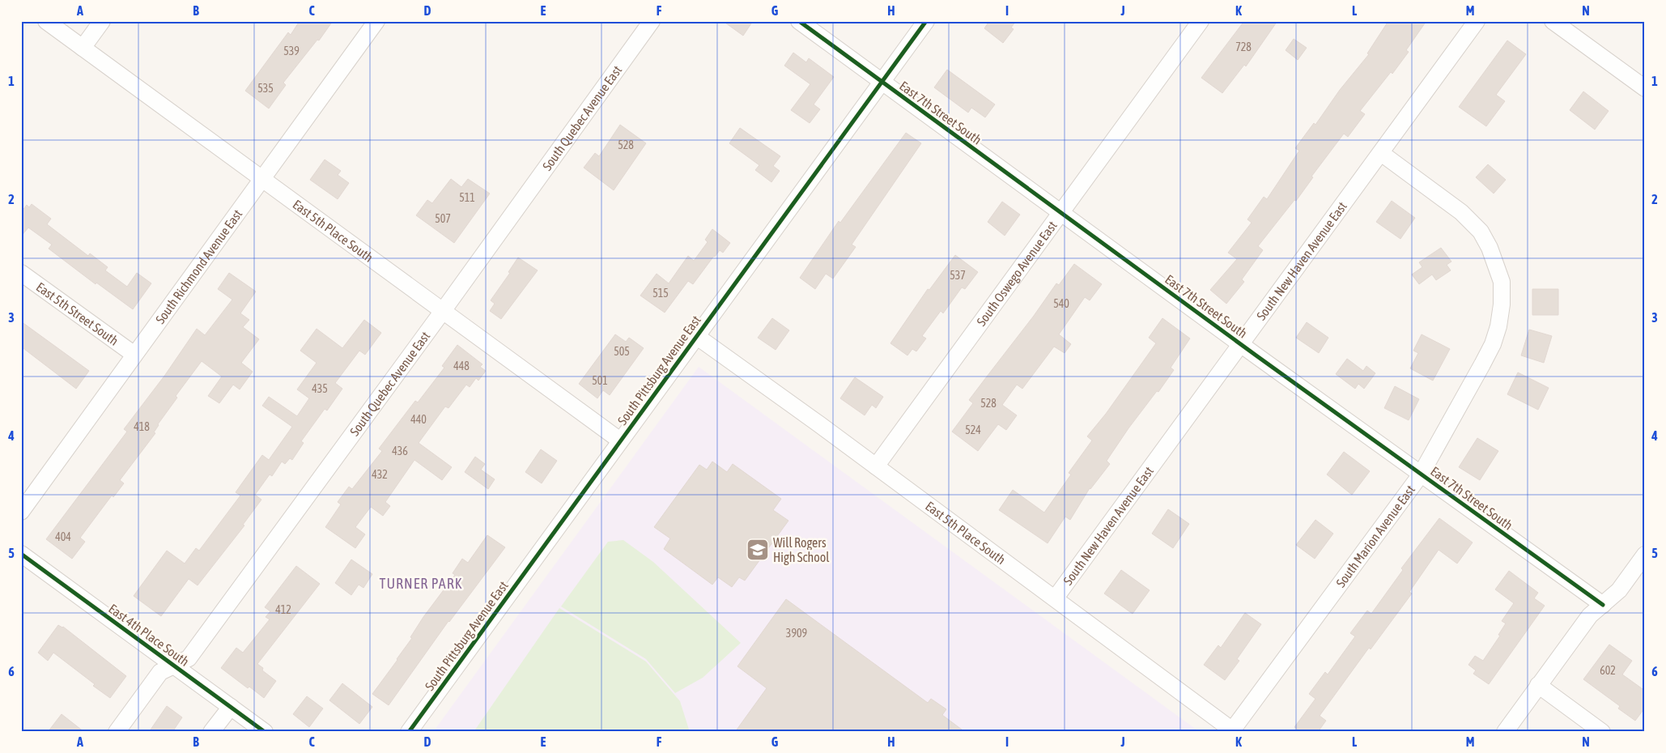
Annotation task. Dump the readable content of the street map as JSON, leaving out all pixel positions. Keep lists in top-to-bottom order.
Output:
{
  "streets": {
    "street": [
      "East 7th Street South",
      "South Quebec Avenue East",
      "East 5th Place South",
      "South New Haven Avenue East",
      "South Richmond Avenue East",
      "South Oswego Avenue East",
      "East 5th Street South",
      "South Pittsburg Avenue East",
      "South Marion Avenue East",
      "East 4th Place South"
    ]
  },
  "crossings": [
    ["East 7th Street South", "South New Haven Avenue East"],
    ["East 7th Street South", "South Oswego Avenue East"],
    ["East 7th Street South", "South Pittsburg Avenue East"],
    ["East 7th Street South", "South Marion Avenue East"],
    ["South Quebec Avenue East", "East 5th Place South"],
    ["South Quebec Avenue East", "East 4th Place South"],
    ["East 5th Place South", "South New Haven Avenue East"],
    ["East 5th Place South", "South Richmond Avenue East"],
    ["East 5th Place South", "South Oswego Avenue East"],
    ["East 5th Place South", "South Pittsburg Avenue East"],
    ["East 5th Place South", "South Marion Avenue East"],
    ["South New Haven Avenue East", "South Marion Avenue East"],
    ["South Richmond Avenue East", "East 5th Street South"]
  ],
  "districts": ["TURNER PARK"],
  "places": {
    "school or university": ["Will Rogers High School"]
  },
  "house_numbers": [
    "728",
    "539",
    "535",
    "528",
    "511",
    "507",
    "537",
    "515",
    "540",
    "505",
    "448",
    "501",
    "435",
    "528",
    "440",
    "418",
    "524",
    "436",
    "432",
    "404",
    "412",
    "3909",
    "602"
  ],
  "grid": {
    "columns": [
      "A",
      "B",
      "C",
      "D",
      "E",
      "F",
      "G",
      "H",
      "I",
      "J",
      "K",
      "L",
      "M",
      "N"
    ],
    "rows": [
      "1",
      "2",
      "3",
      "4",
      "5",
      "6"
    ]
  }
}
